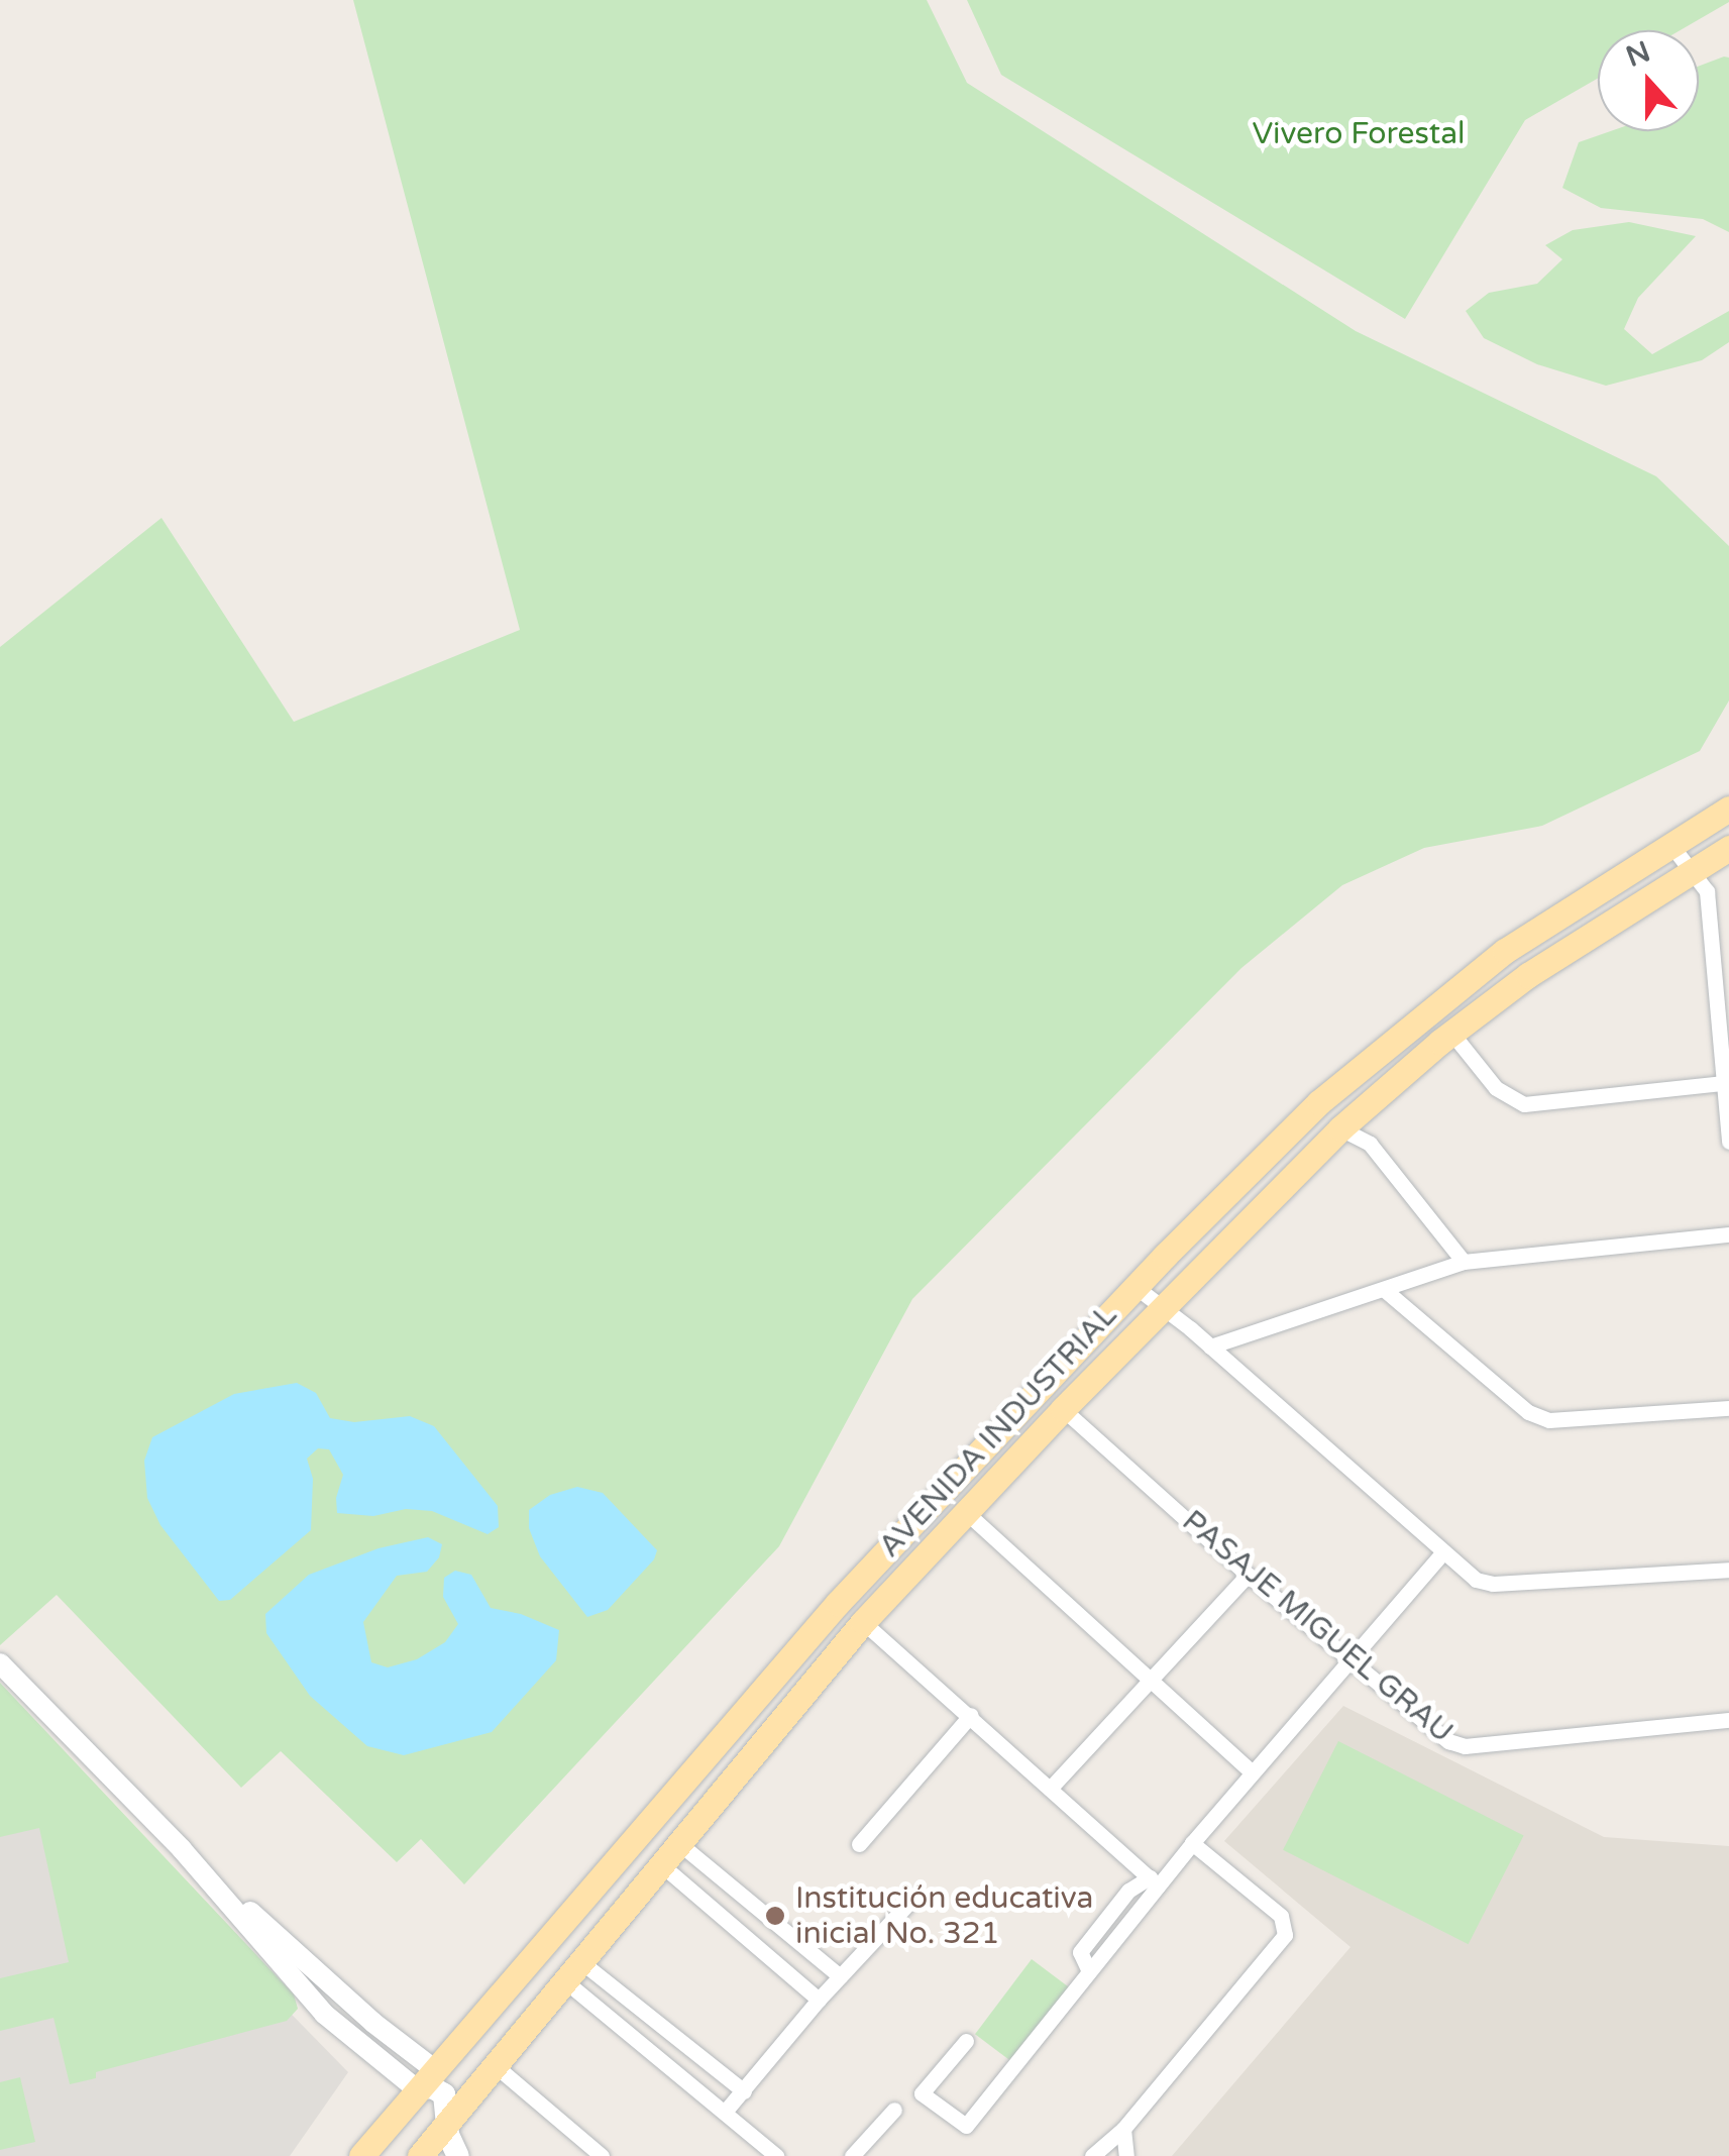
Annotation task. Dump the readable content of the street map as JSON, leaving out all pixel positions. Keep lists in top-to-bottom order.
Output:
{
  "streets": {
    "main road": ["AVENIDA INDUSTRIAL"],
    "street": ["PASAJE MIGUEL GRAU"]
  },
  "crossings": [
    ["AVENIDA INDUSTRIAL", "PASAJE MIGUEL GRAU"]
  ],
  "parks": ["Vivero Forestal"],
  "places": ["Institución educativa inicial No. 321"],
  "north": "top"
}
